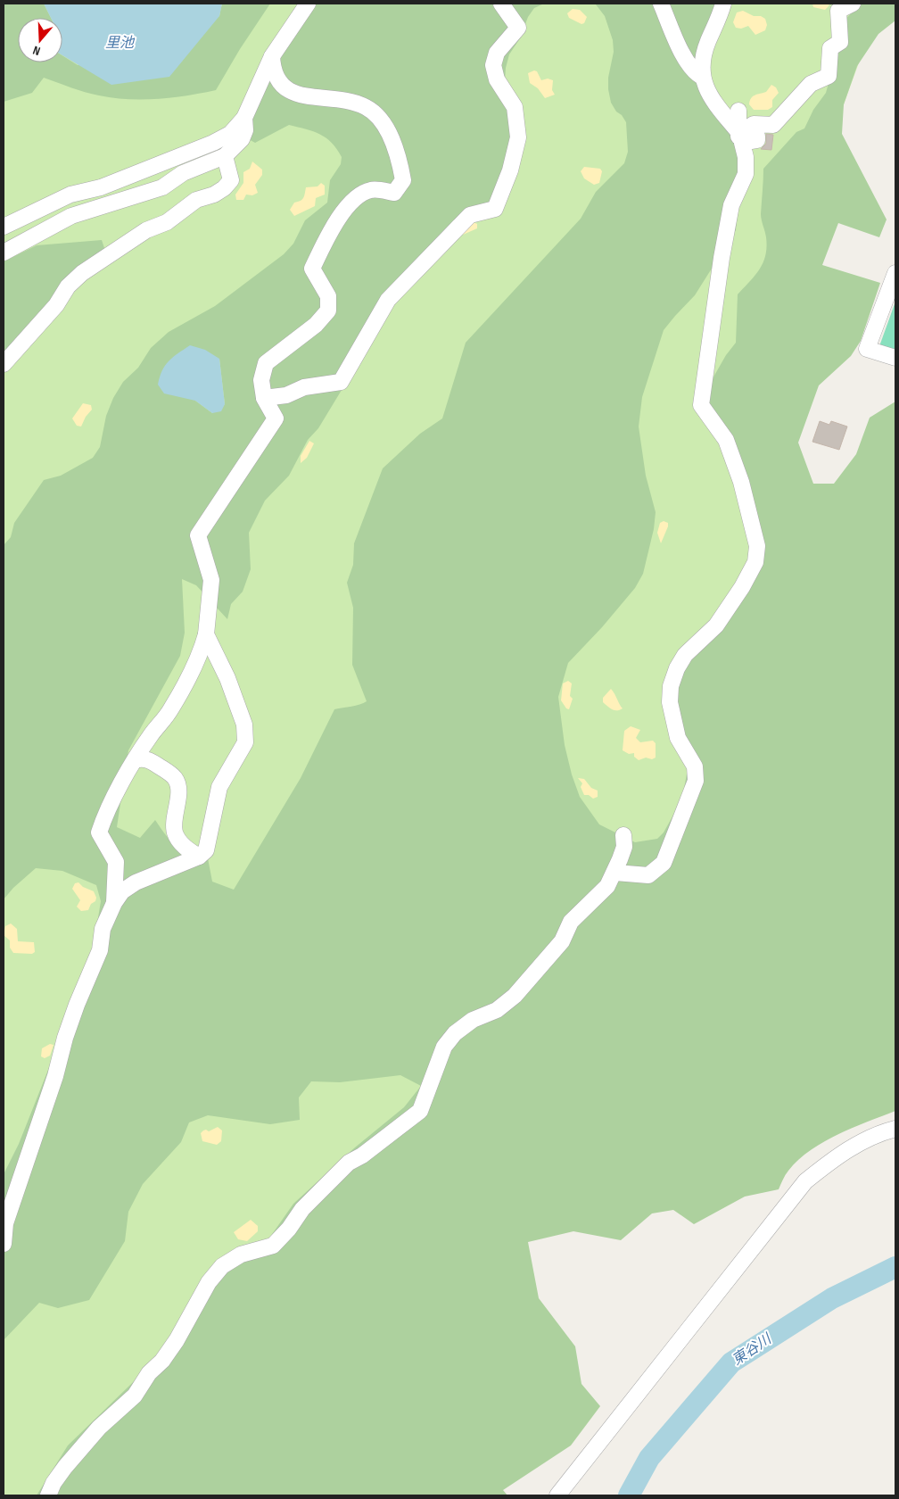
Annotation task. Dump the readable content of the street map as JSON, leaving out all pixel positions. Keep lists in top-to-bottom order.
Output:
{
  "water": ["里池", "東谷川"],
  "north": "bottom"
}
